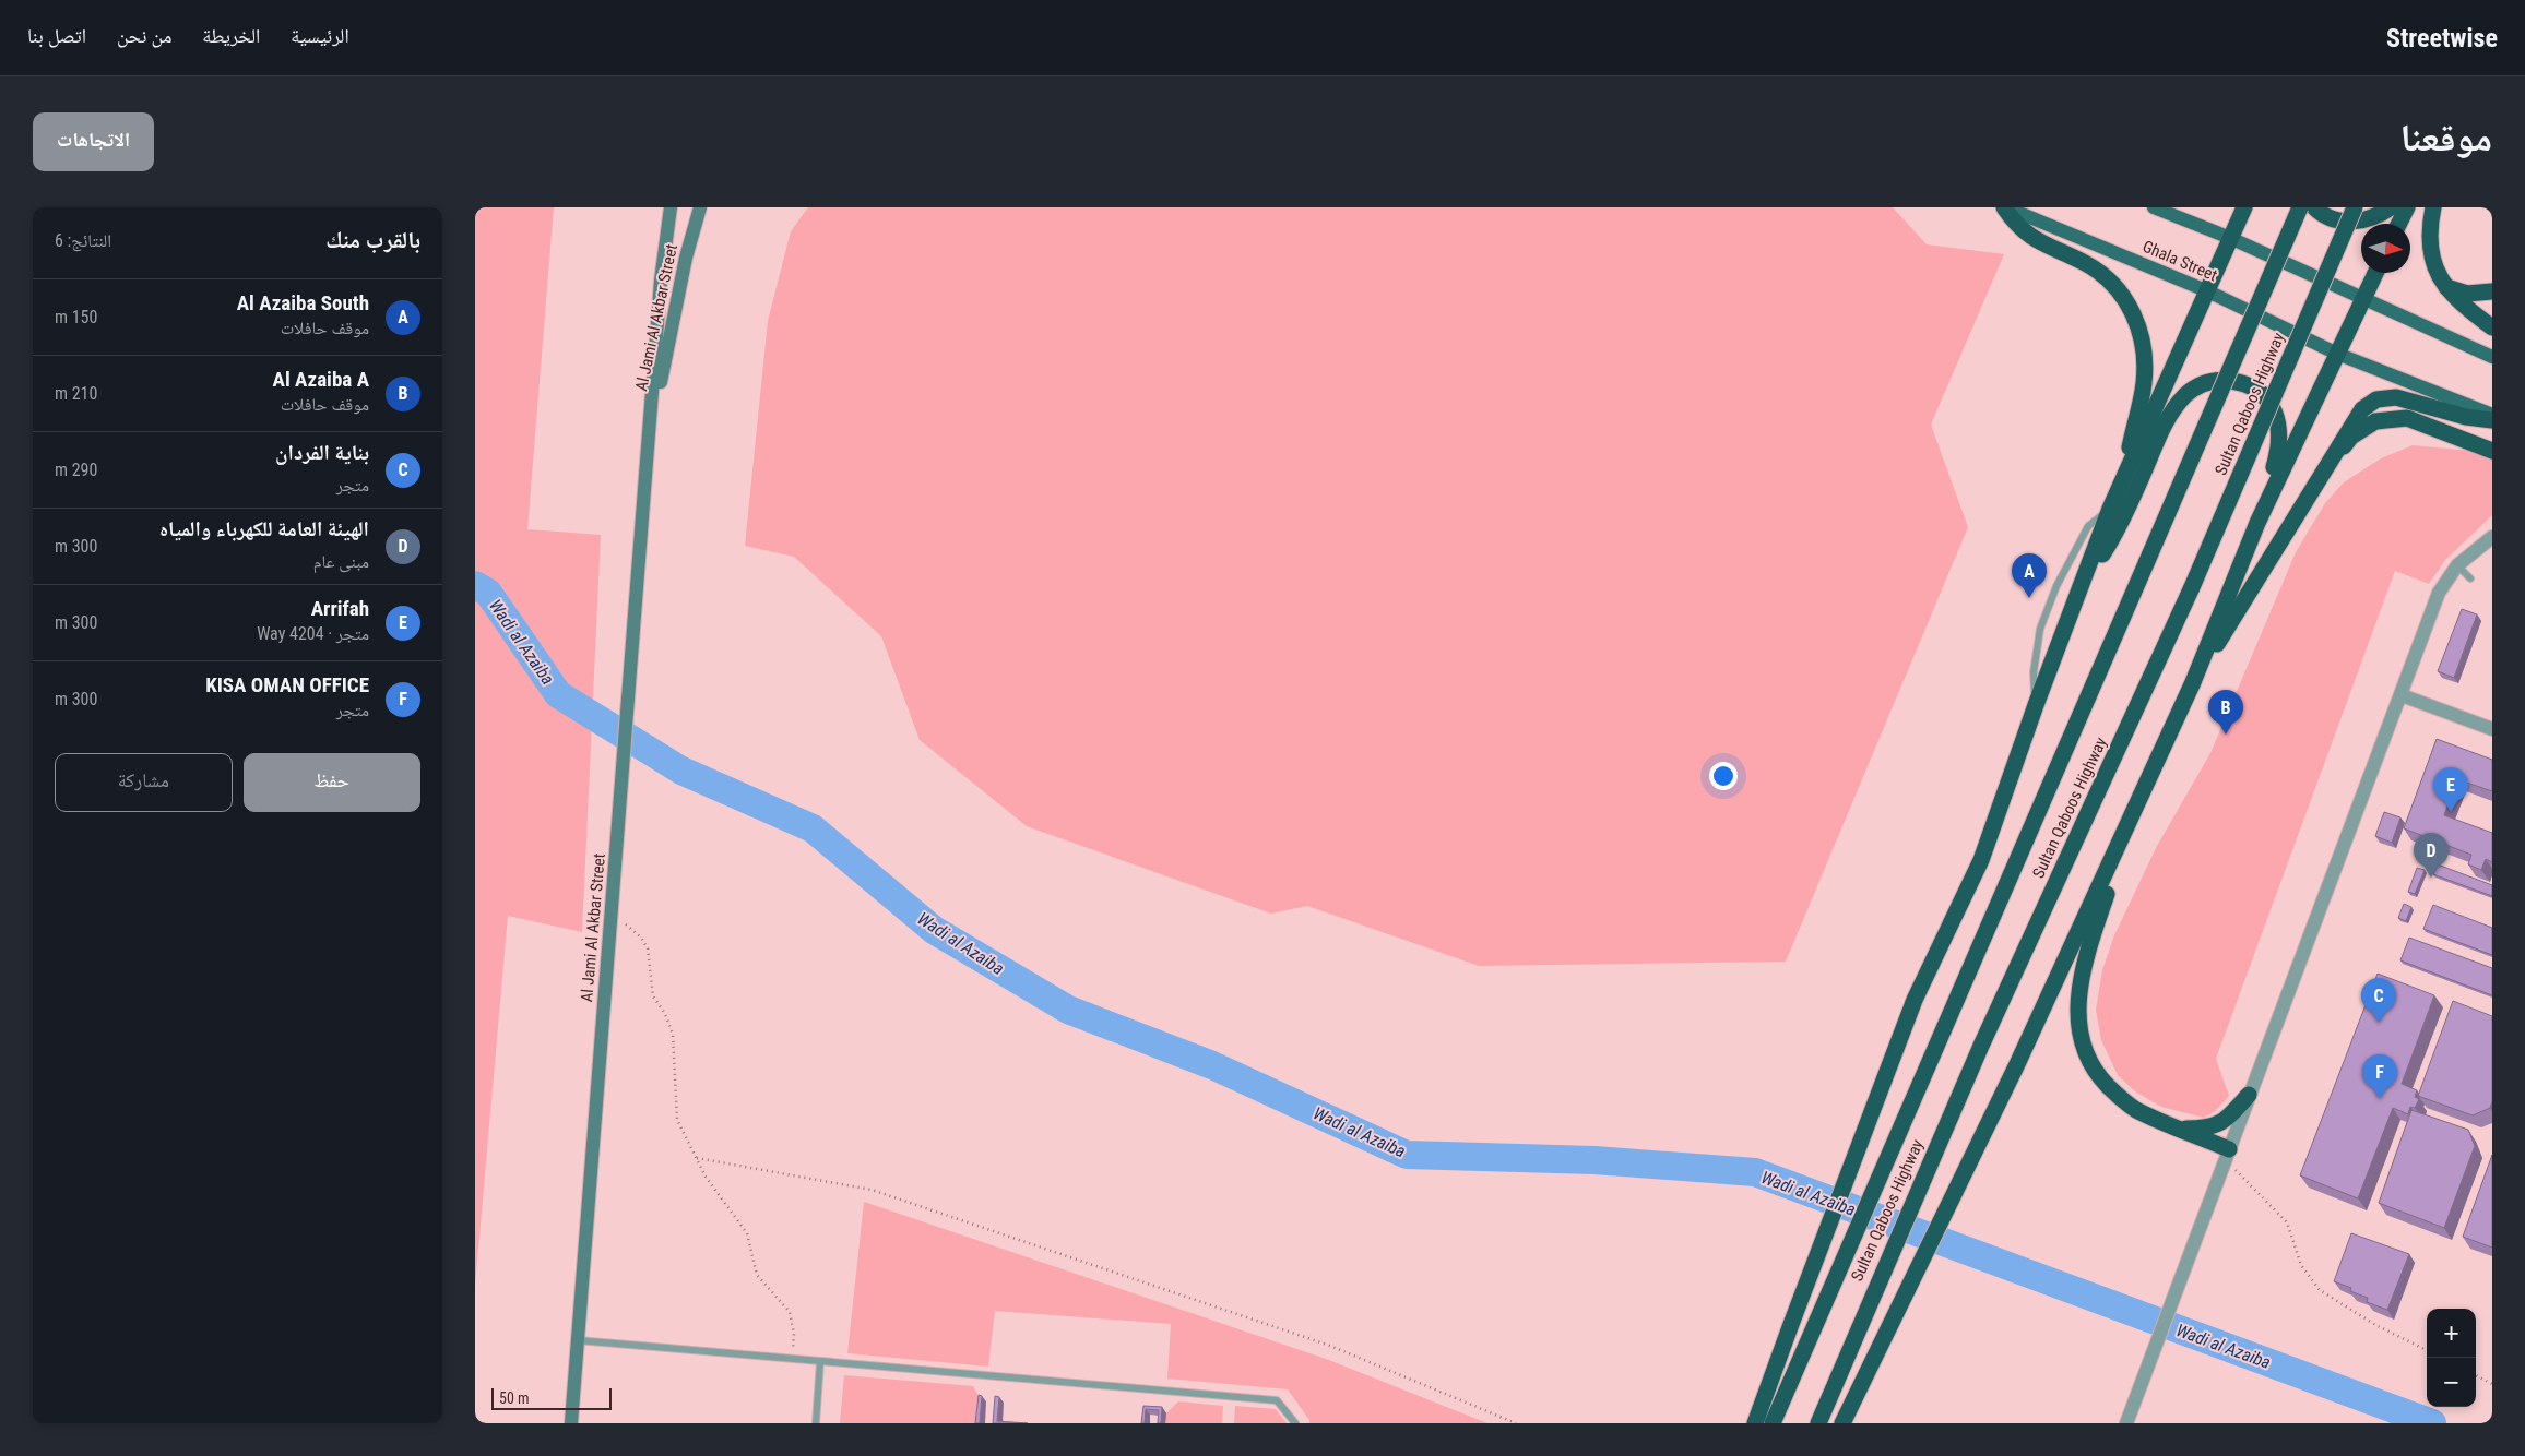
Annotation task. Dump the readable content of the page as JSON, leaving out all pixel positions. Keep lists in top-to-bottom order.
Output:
{
  "streets": {
    "highway": ["Sultan Qaboos Highway"],
    "main road": ["Ghala Street"],
    "street": ["Al Jami Al Akbar Street"]
  },
  "water": ["Wadi al Azaiba"],
  "scale_bar": "50 m",
  "north": "right",
  "page": {
    "header": "Streetwise",
    "nav": [
      "الرئيسية",
      "الخريطة",
      "من نحن",
      "اتصل بنا"
    ],
    "title": "موقعنا",
    "buttons": [
      "الاتجاهات",
      ["حفظ", "مشاركة"]
    ],
    "heading": ["بالقرب منك", "النتائج: 6"],
    "list": [
      {
        "mark": "A",
        "name": "Al Azaiba South",
        "note": "موقف حافلات",
        "value": "150 m"
      },
      {
        "mark": "B",
        "name": "Al Azaiba A",
        "note": "موقف حافلات",
        "value": "210 m"
      },
      {
        "mark": "C",
        "name": "بناية الفردان",
        "note": "متجر",
        "value": "290 m"
      },
      {
        "mark": "D",
        "name": "الهيئة العامة للكهرباء والمياه",
        "note": "مبنى عام",
        "value": "300 m"
      },
      {
        "mark": "E",
        "name": "Arrifah",
        "note": "متجر · Way 4204",
        "value": "300 m"
      },
      {
        "mark": "F",
        "name": "KISA OMAN OFFICE",
        "note": "متجر",
        "value": "300 m"
      }
    ],
    "pins": [
      "A",
      "B",
      "E",
      "D",
      "C",
      "F"
    ],
    "map_buttons": ["+", "−"],
    "scale": "50 m"
  }
}
